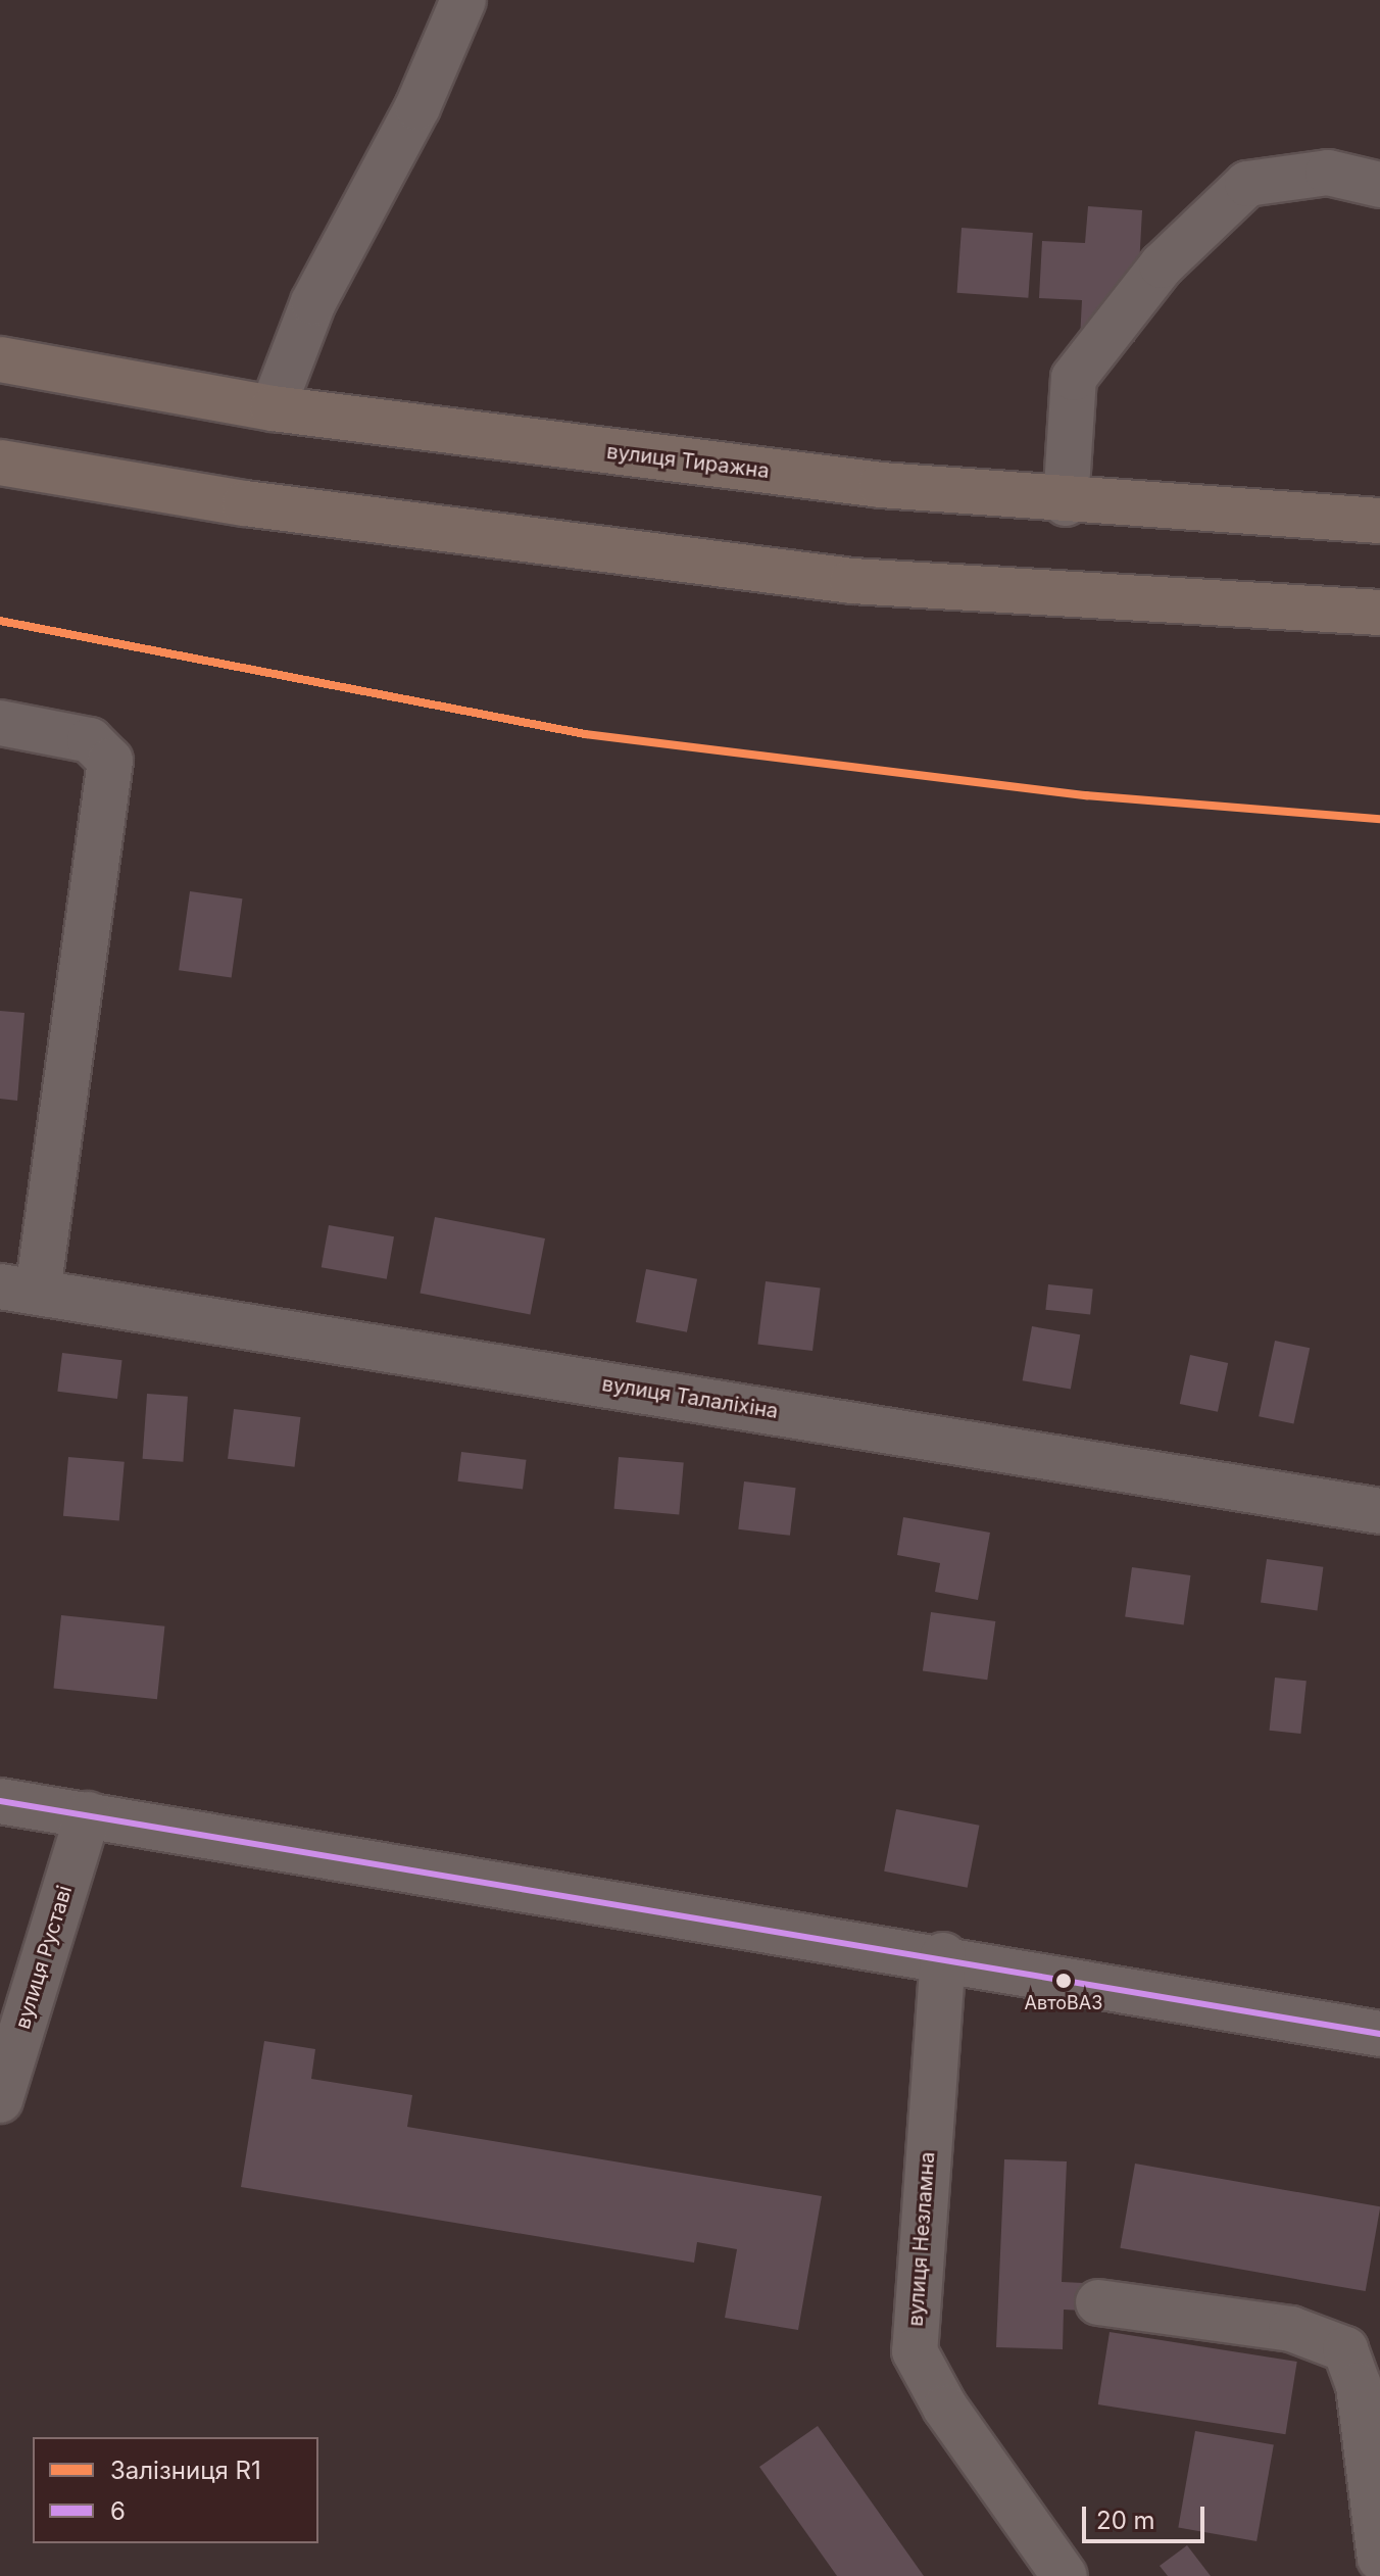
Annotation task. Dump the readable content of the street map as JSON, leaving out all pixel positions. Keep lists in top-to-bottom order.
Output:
{
  "streets": {
    "main road": ["вулиця Тиражна"],
    "street": ["вулиця Талаліхіна", "вулиця Руставі", "вулиця Незламна"]
  },
  "places": ["АвтоВАЗ"],
  "lines": ["rail line R1", "transit line 6"],
  "legend": ["Залізниця R1", "6"],
  "scale_bar": "20 m"
}
